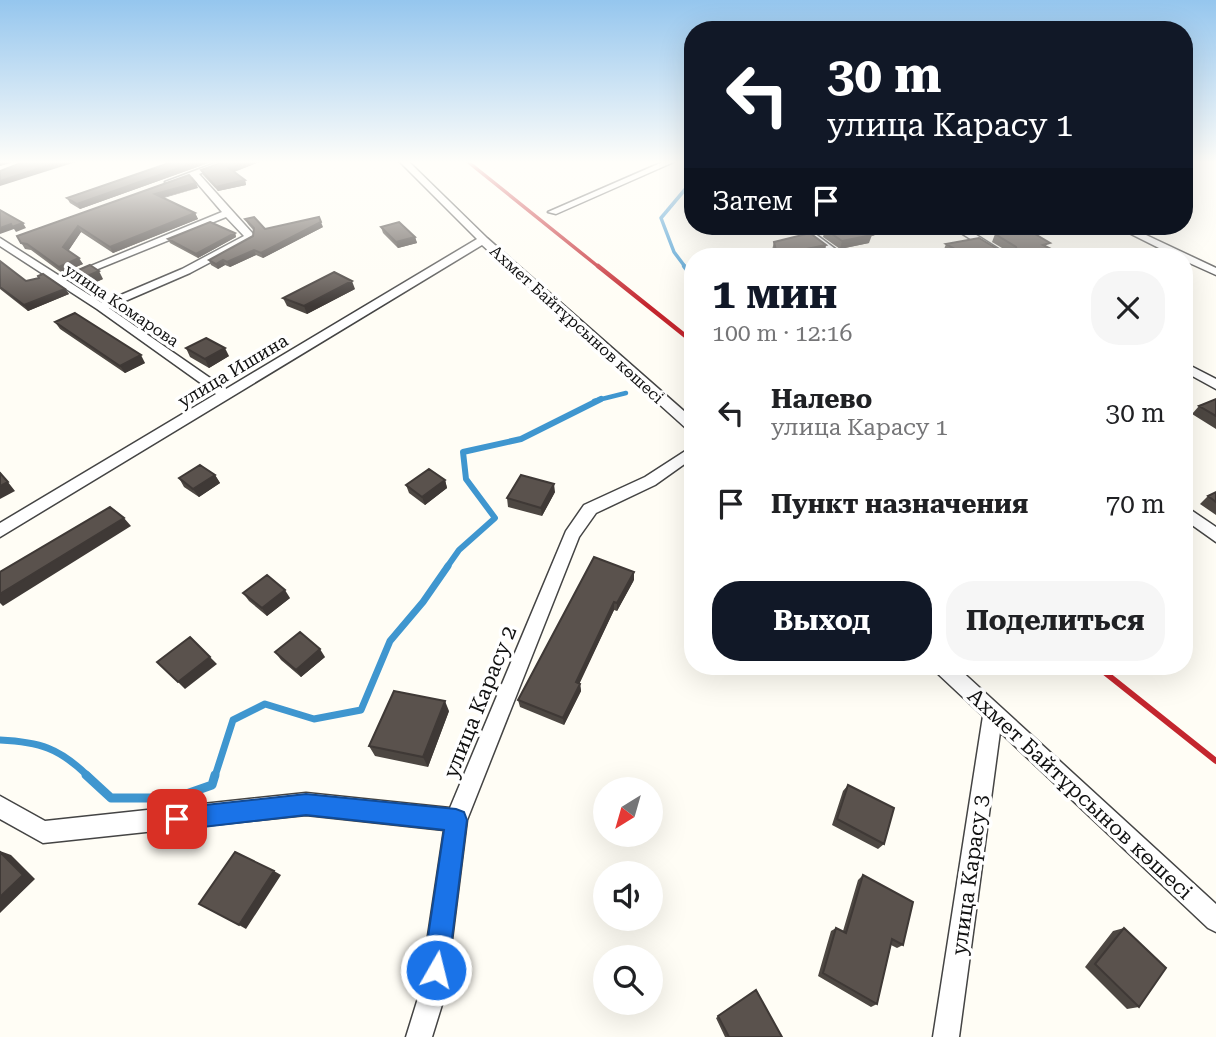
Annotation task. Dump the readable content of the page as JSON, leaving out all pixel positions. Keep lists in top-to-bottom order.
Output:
{
  "streets": {
    "street": [
      "улица Комарова",
      "Ахмет Байтұрсынов көшесі",
      "улица Ишина",
      "улица Карасу 2",
      "улица Карасу 3"
    ]
  },
  "crossings": [
    ["улица Комарова", "улица Ишина"],
    ["Ахмет Байтұрсынов көшесі", "улица Ишина"],
    ["Ахмет Байтұрсынов көшесі", "улица Карасу 3"]
  ],
  "north": "bottom left",
  "page": {
    "turn": ["30 m", "улица Карасу 1"],
    "then": "Затем",
    "heading": ["1 мин", "100 m · 12:16"],
    "list": [
      {
        "name": "Налево",
        "note": "улица Карасу 1",
        "value": "30 m"
      },
      {
        "name": "Пункт назначения",
        "value": "70 m"
      }
    ],
    "buttons": ["Выход", "Поделиться"]
  }
}
